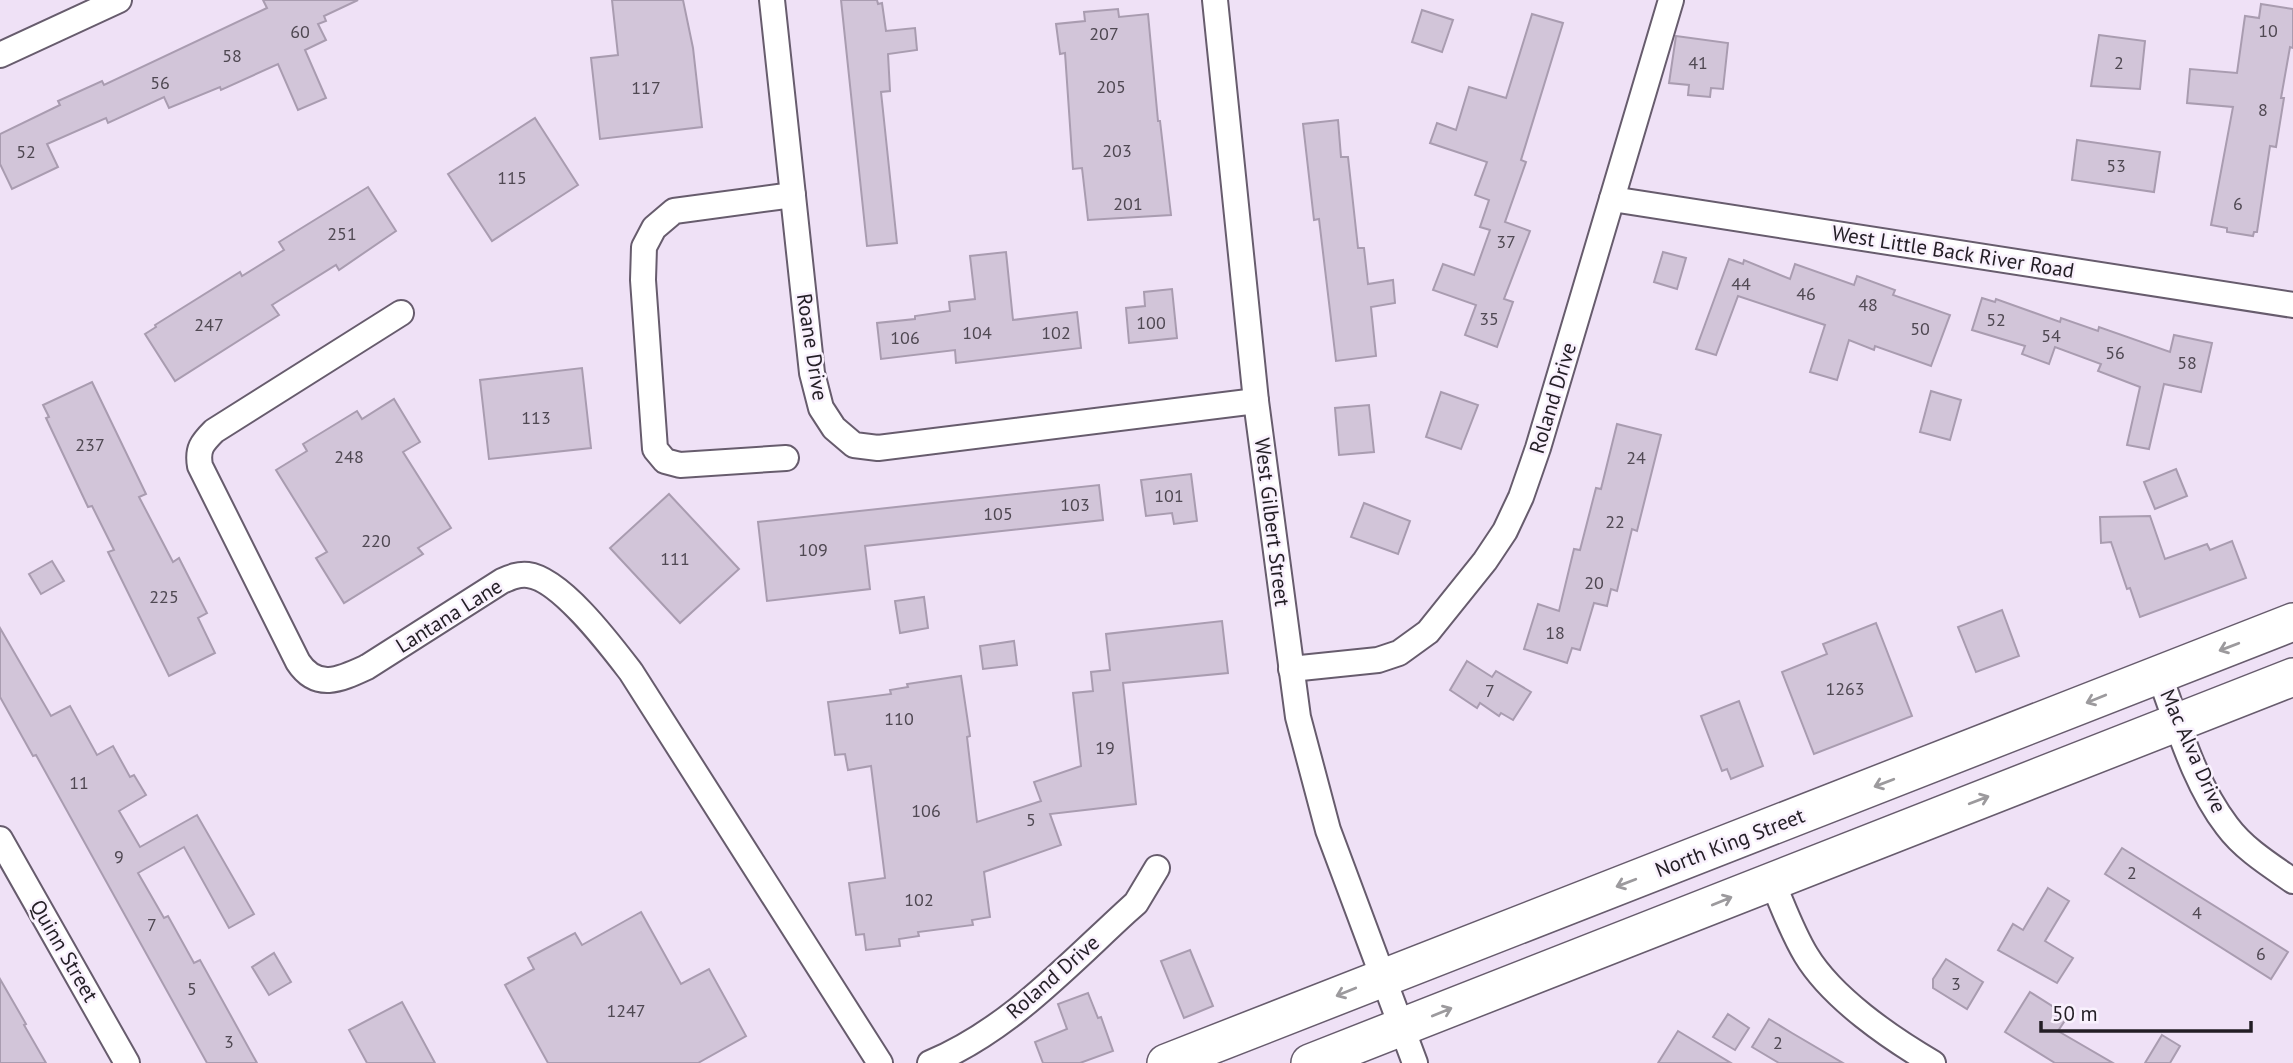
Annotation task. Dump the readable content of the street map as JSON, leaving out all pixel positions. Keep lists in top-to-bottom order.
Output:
{
  "streets": {
    "main road": ["North King Street"],
    "street": [
      "West Little Back River Road",
      "Roane Drive",
      "Roland Drive",
      "West Gilbert Street",
      "Lantana Lane",
      "Mac Alva Drive",
      "Quinn Street"
    ]
  },
  "crossings": [
    ["West Little Back River Road", "Roland Drive"],
    ["Roane Drive", "West Gilbert Street"],
    ["Roland Drive", "West Gilbert Street"],
    ["West Gilbert Street", "North King Street"],
    ["Mac Alva Drive", "North King Street"]
  ],
  "house_numbers": [
    "10",
    "60",
    "207",
    "58",
    "41",
    "2",
    "56",
    "205",
    "117",
    "8",
    "203",
    "52",
    "53",
    "115",
    "201",
    "6",
    "251",
    "37",
    "44",
    "46",
    "48",
    "35",
    "52",
    "100",
    "247",
    "50",
    "104",
    "102",
    "54",
    "106",
    "56",
    "58",
    "113",
    "237",
    "248",
    "24",
    "101",
    "103",
    "105",
    "22",
    "220",
    "109",
    "111",
    "20",
    "225",
    "18",
    "1263",
    "7",
    "110",
    "19",
    "11",
    "106",
    "5",
    "9",
    "2",
    "102",
    "4",
    "7",
    "6",
    "3",
    "5",
    "1247",
    "3",
    "2"
  ],
  "scale_bar": "50 m"
}
